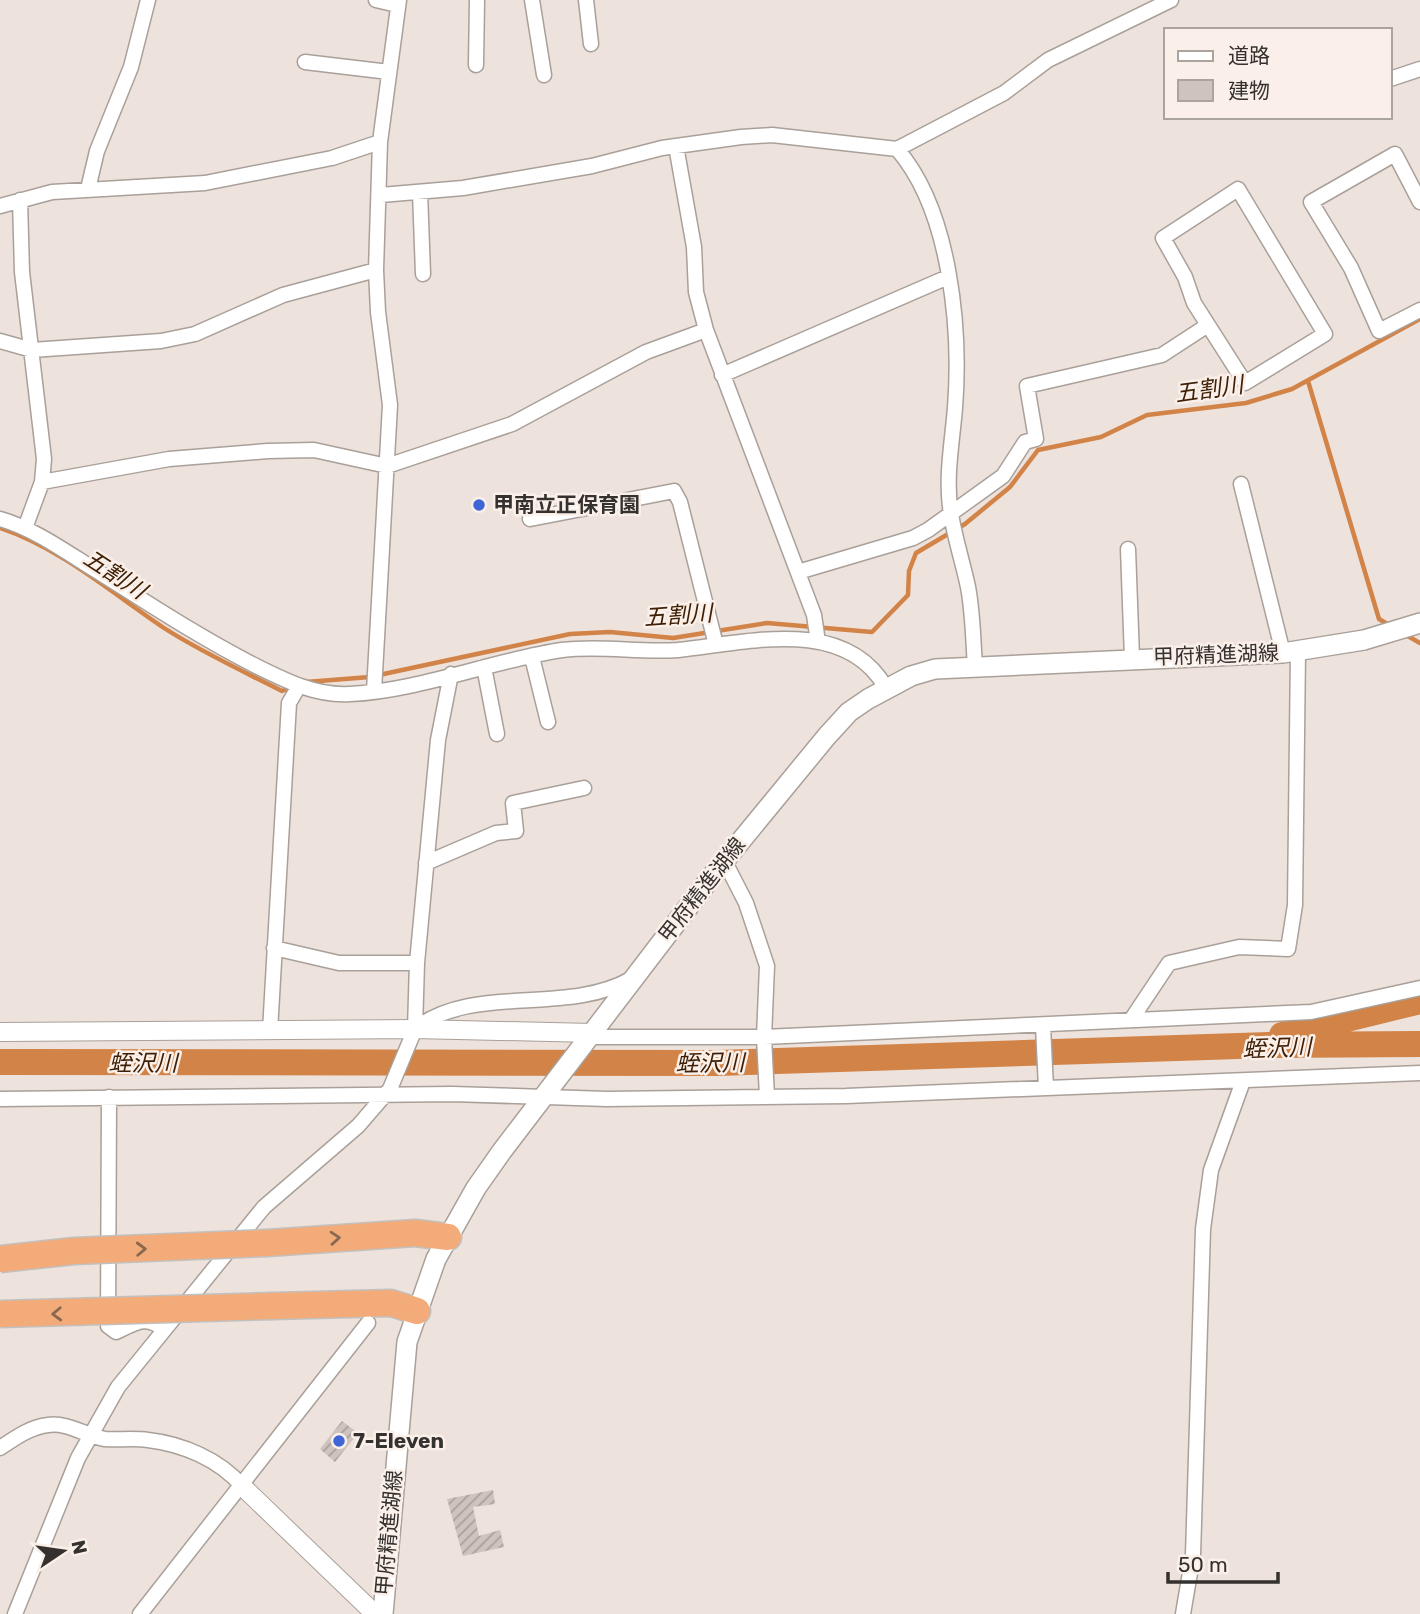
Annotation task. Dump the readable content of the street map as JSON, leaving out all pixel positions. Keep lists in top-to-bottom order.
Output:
{
  "streets": {
    "main road": ["甲府精進湖線"]
  },
  "water": ["五割川", "蛭沢川"],
  "places": ["甲南立正保育園", "7-Eleven"],
  "legend": ["道路", "建物"],
  "scale_bar": "50 m",
  "north": "right"
}
